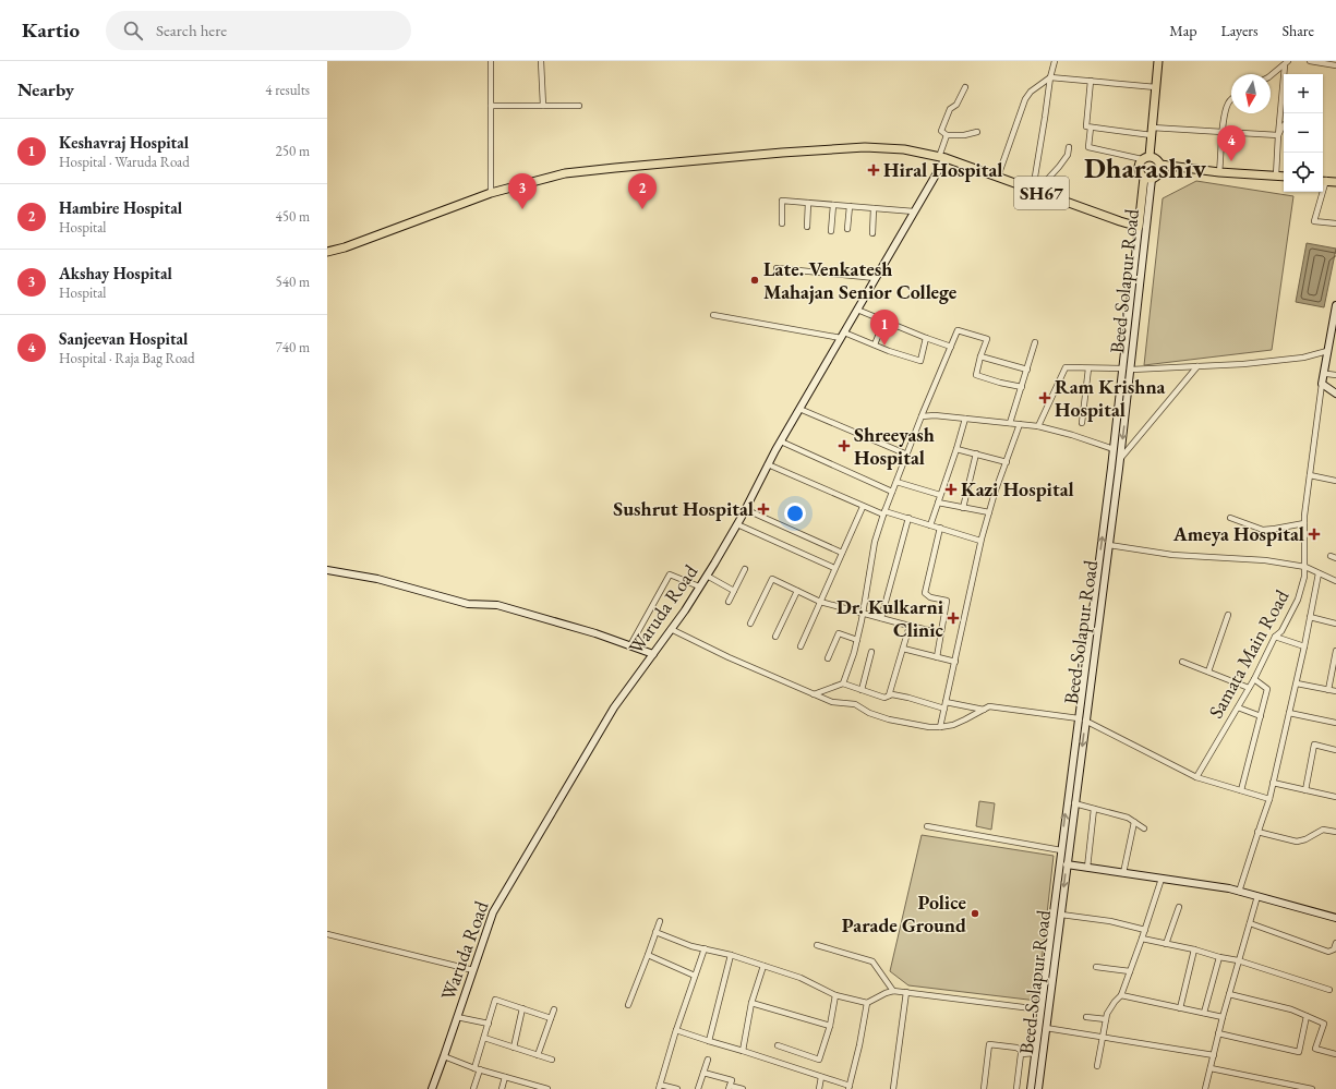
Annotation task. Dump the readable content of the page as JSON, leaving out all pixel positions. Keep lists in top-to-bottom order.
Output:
{
  "streets": {
    "main road": ["SH67"],
    "street": ["Beed-Solapur Road", "Waruda Road", "Samata Main Road"]
  },
  "crossings": [
    ["SH67", "Beed-Solapur Road"],
    ["SH67", "Waruda Road"]
  ],
  "districts": ["Dharashiv"],
  "places": {
    "health": [
      "Hiral Hospital",
      "Ram Krishna Hospital",
      "Shreeyash Hospital",
      "Kazi Hospital",
      "Sushrut Hospital",
      "Ameya Hospital",
      "Dr. Kulkarni Clinic"
    ],
    "other": ["Late. Venkatesh Mahajan Senior College", "Police Parade Ground"]
  },
  "north": "bottom",
  "page": {
    "header": "Kartio",
    "search": "Search here",
    "nav": ["Map", "Layers", "Share"],
    "heading": ["Nearby", "4 results"],
    "map_buttons": ["+", "−"],
    "list": [
      {
        "mark": "1",
        "name": "Keshavraj Hospital",
        "note": "Hospital · Waruda Road",
        "value": "250 m"
      },
      {
        "mark": "2",
        "name": "Hambire Hospital",
        "note": "Hospital",
        "value": "450 m"
      },
      {
        "mark": "3",
        "name": "Akshay Hospital",
        "note": "Hospital",
        "value": "540 m"
      },
      {
        "mark": "4",
        "name": "Sanjeevan Hospital",
        "note": "Hospital · Raja Bag Road",
        "value": "740 m"
      }
    ],
    "pins": [
      "4",
      "2",
      "3",
      "1"
    ]
  }
}
